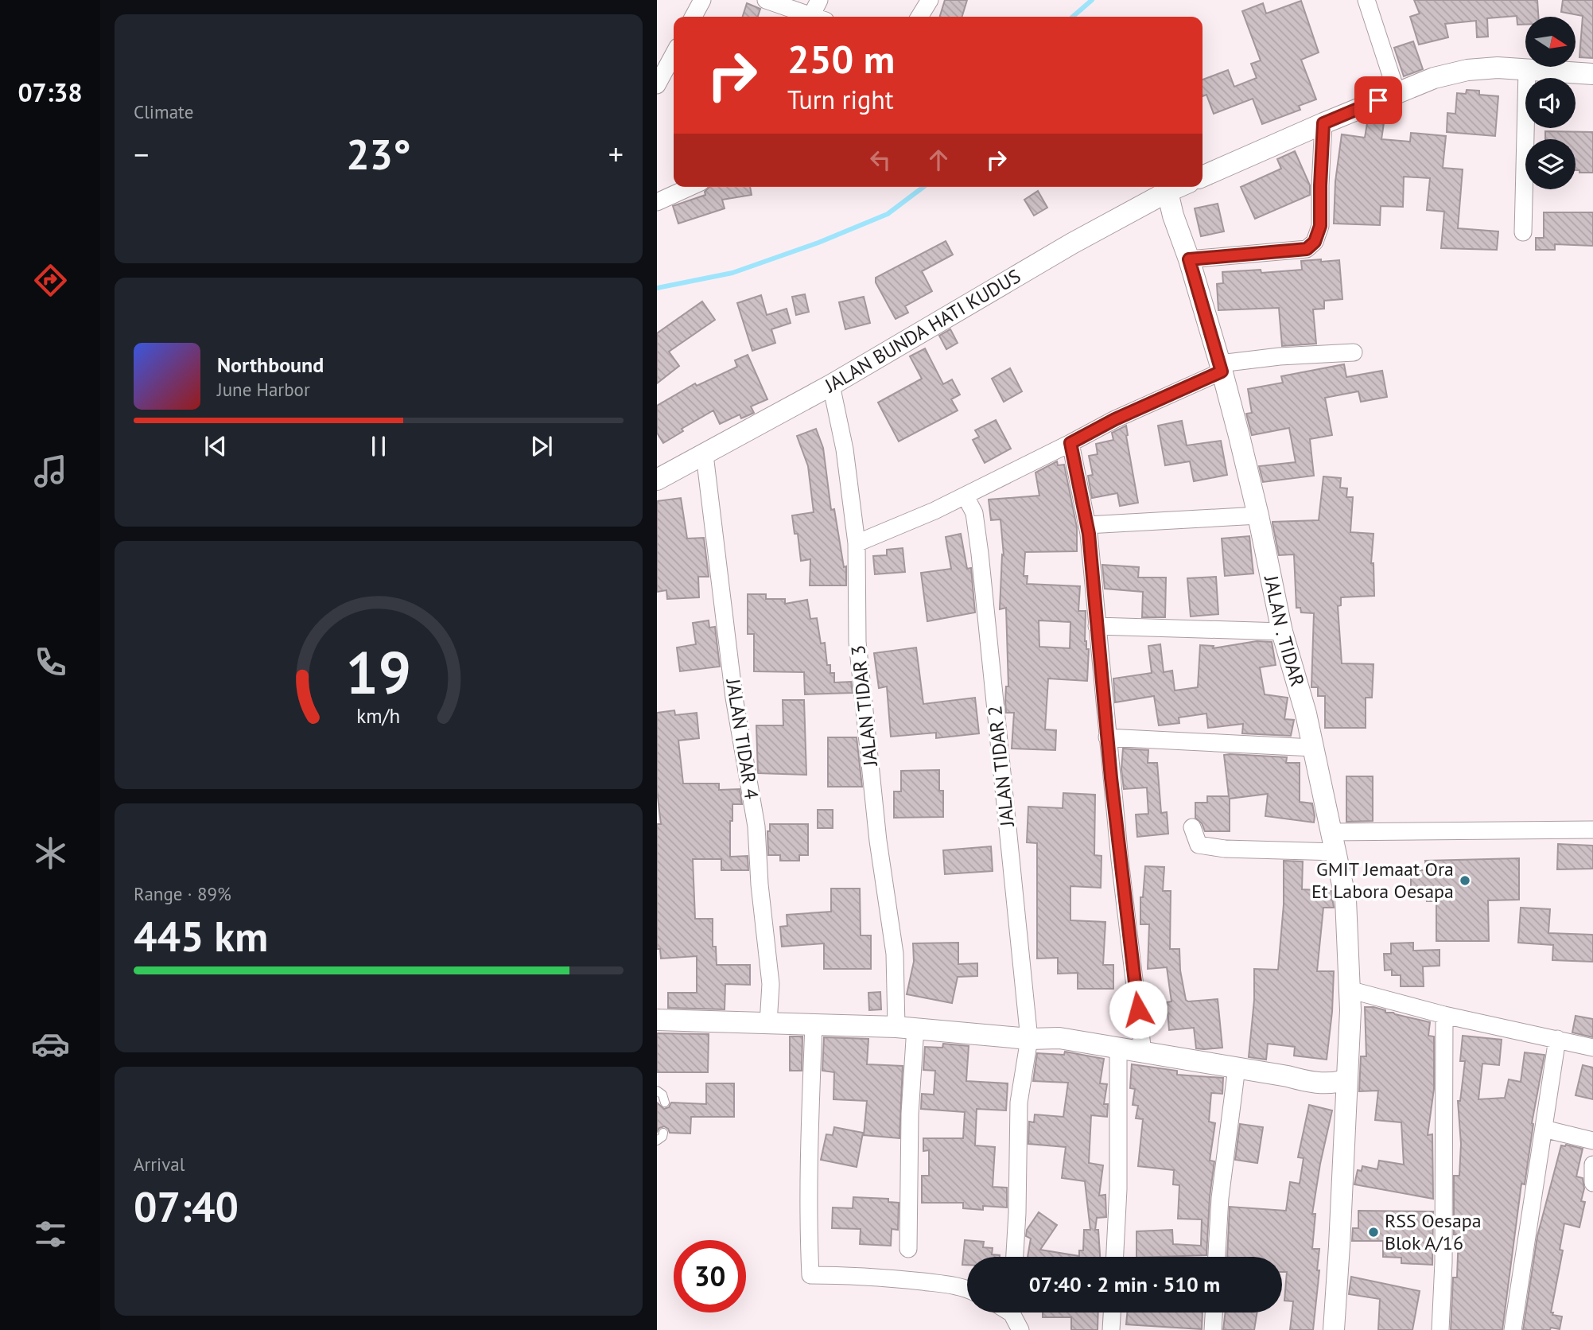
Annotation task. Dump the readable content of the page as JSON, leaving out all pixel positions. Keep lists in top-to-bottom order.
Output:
{
  "streets": {
    "street": [
      "JALAN BUNDA HATI KUDUS",
      "JALAN . TIDAR",
      "JALAN TIDAR 3",
      "JALAN TIDAR 4",
      "JALAN TIDAR 2"
    ]
  },
  "crossings": [
    ["JALAN BUNDA HATI KUDUS", "JALAN . TIDAR"],
    ["JALAN BUNDA HATI KUDUS", "JALAN TIDAR 3"],
    ["JALAN BUNDA HATI KUDUS", "JALAN TIDAR 4"]
  ],
  "places": ["GMIT Jemaat Ora Et Labora Oesapa", "RSS Oesapa Blok A/16"],
  "north": "right",
  "page": {
    "tabs": "07:38",
    "tile": [
      "Climate",
      ["Range · 89%", "445 km"],
      ["Arrival", "07:40"]
    ],
    "turn": ["250 m", "Turn right"],
    "heat": ["−", "23°", "+"],
    "song": ["Northbound", "June Harbor"],
    "limit": "30",
    "trip": "07:40 · 2 min · 510 m",
    "gauge": ["19", "km/h"]
  }
}
